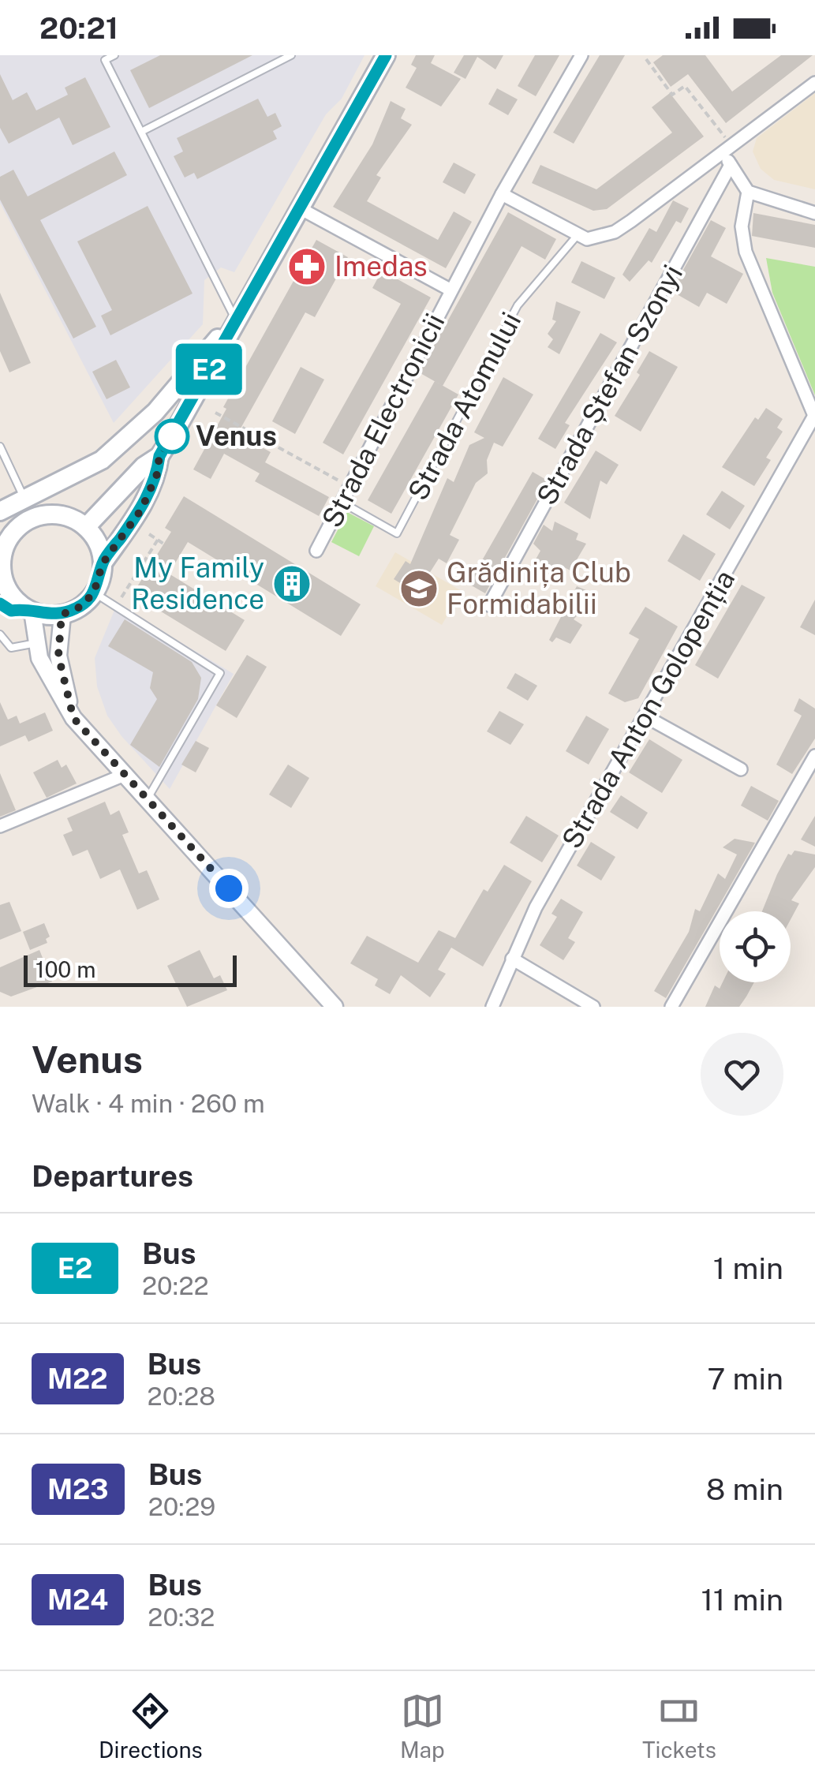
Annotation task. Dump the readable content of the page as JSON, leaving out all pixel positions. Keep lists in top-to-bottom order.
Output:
{
  "streets": {
    "street": ["Strada Ștefan Szonyi", "Strada Electronicii", "Strada Anton Golopenția"],
    "lane": ["Strada Atomului"]
  },
  "crossings": [
    ["Strada Atomului", "Strada Electronicii"]
  ],
  "places": {
    "pharmacy": ["Imedas"],
    "other": ["Venus"],
    "building": ["My Family Residence"],
    "school or university": ["Grădinița Club Formidabilii"]
  },
  "lines": ["bus line E2"],
  "scale_bar": "100 m",
  "page": {
    "status": "20:21",
    "on_map": "E2",
    "scale": "100 m",
    "heading": [
      ["Venus", "Walk · 4 min · 260 m"],
      "Departures"
    ],
    "list": [
      {
        "mark": "E2",
        "name": "Bus",
        "note": "20:22",
        "value": "1 min"
      },
      {
        "mark": "M22",
        "name": "Bus",
        "note": "20:28",
        "value": "7 min"
      },
      {
        "mark": "M23",
        "name": "Bus",
        "note": "20:29",
        "value": "8 min"
      },
      {
        "mark": "M24",
        "name": "Bus",
        "note": "20:32",
        "value": "11 min"
      }
    ],
    "tabs": ["Directions", "Map", "Tickets"]
  }
}
